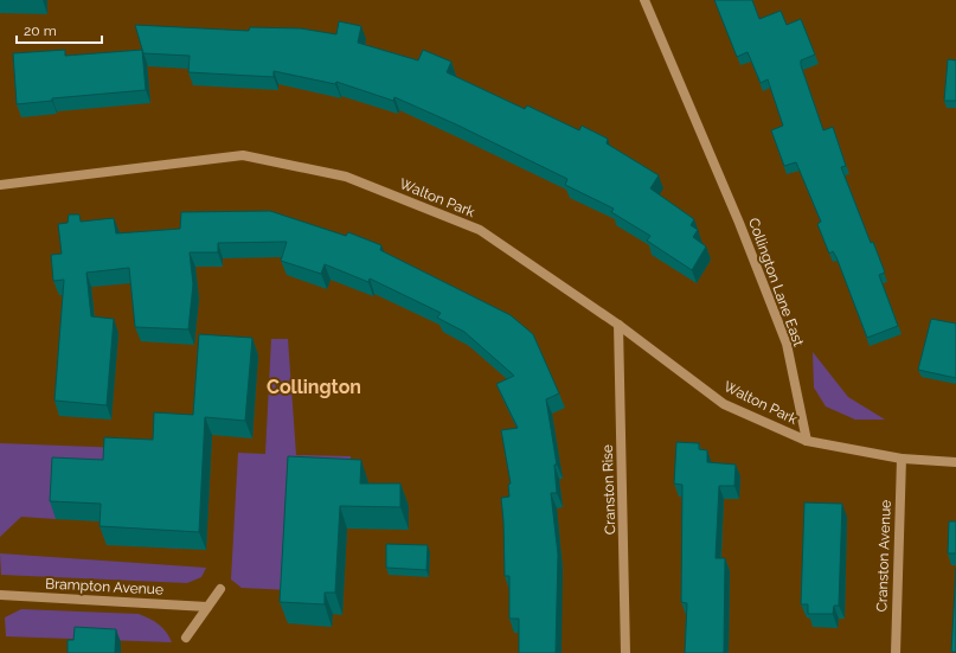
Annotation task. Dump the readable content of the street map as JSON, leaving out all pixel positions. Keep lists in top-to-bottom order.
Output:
{
  "streets": {
    "street": [
      "Walton Park",
      "Collington Lane East",
      "Cranston Rise",
      "Cranston Avenue",
      "Brampton Avenue"
    ]
  },
  "crossings": [
    ["Walton Park", "Collington Lane East"],
    ["Walton Park", "Cranston Rise"]
  ],
  "districts": ["Collington"],
  "scale_bar": "20 m"
}
